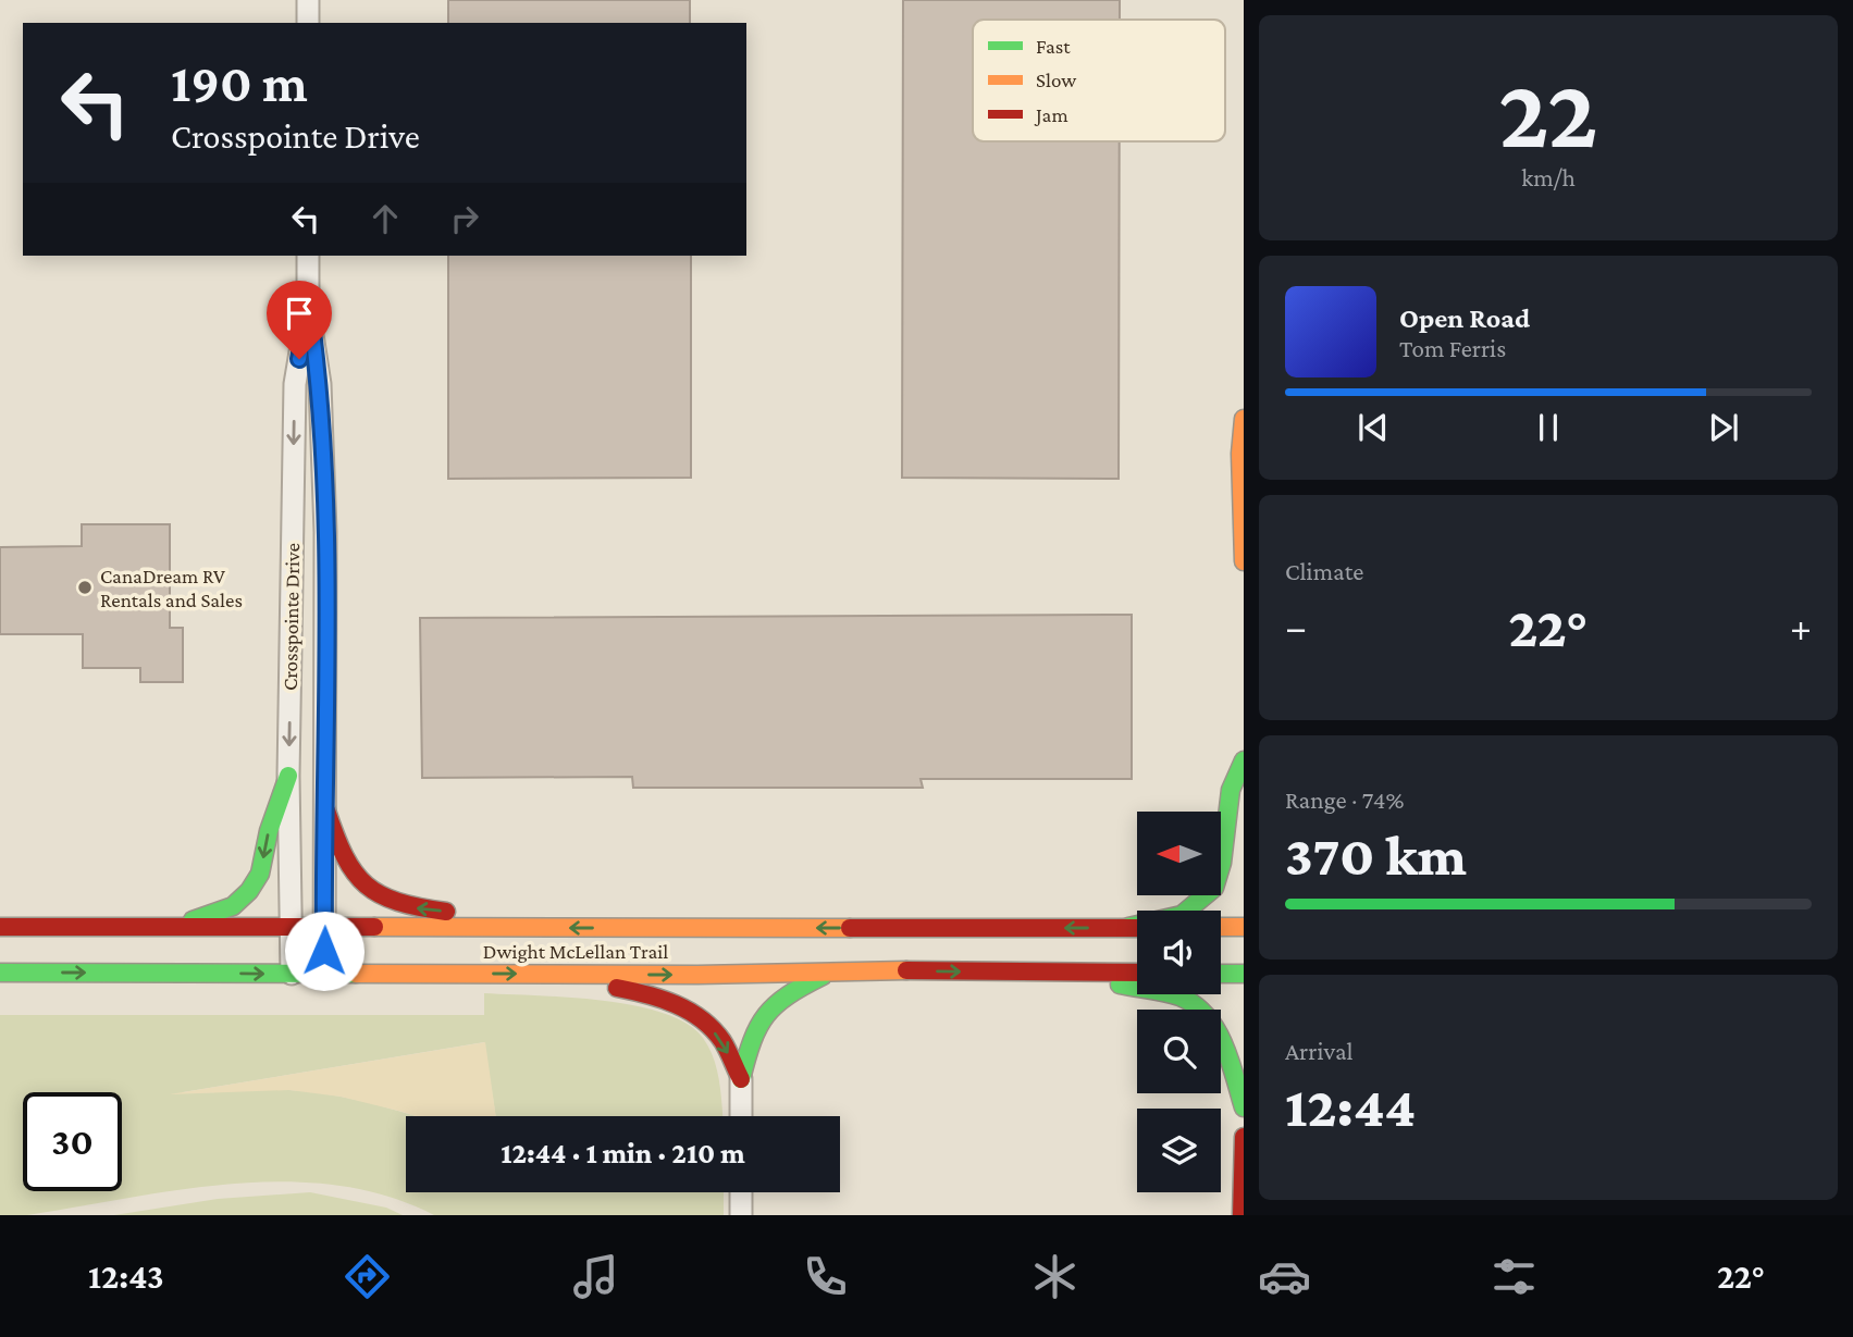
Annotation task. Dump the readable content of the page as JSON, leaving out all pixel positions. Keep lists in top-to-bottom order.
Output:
{
  "streets": {
    "main road": ["Dwight McLellan Trail"],
    "street": ["Crosspointe Drive"]
  },
  "crossings": [
    ["Crosspointe Drive", "Dwight McLellan Trail"]
  ],
  "places": ["CanaDream RV Rentals and Sales"],
  "legend": ["Fast", "Slow", "Jam"],
  "north": "left",
  "page": {
    "tile": [
      ["22", "km/h"],
      "Climate",
      ["Range · 74%", "370 km"],
      ["Arrival", "12:44"]
    ],
    "turn": ["190 m", "Crosspointe Drive"],
    "song": ["Open Road", "Tom Ferris"],
    "heat": ["−", "22°", "+"],
    "limit": "30",
    "trip": "12:44 · 1 min · 210 m",
    "tabs": ["12:43", "22°"]
  }
}
